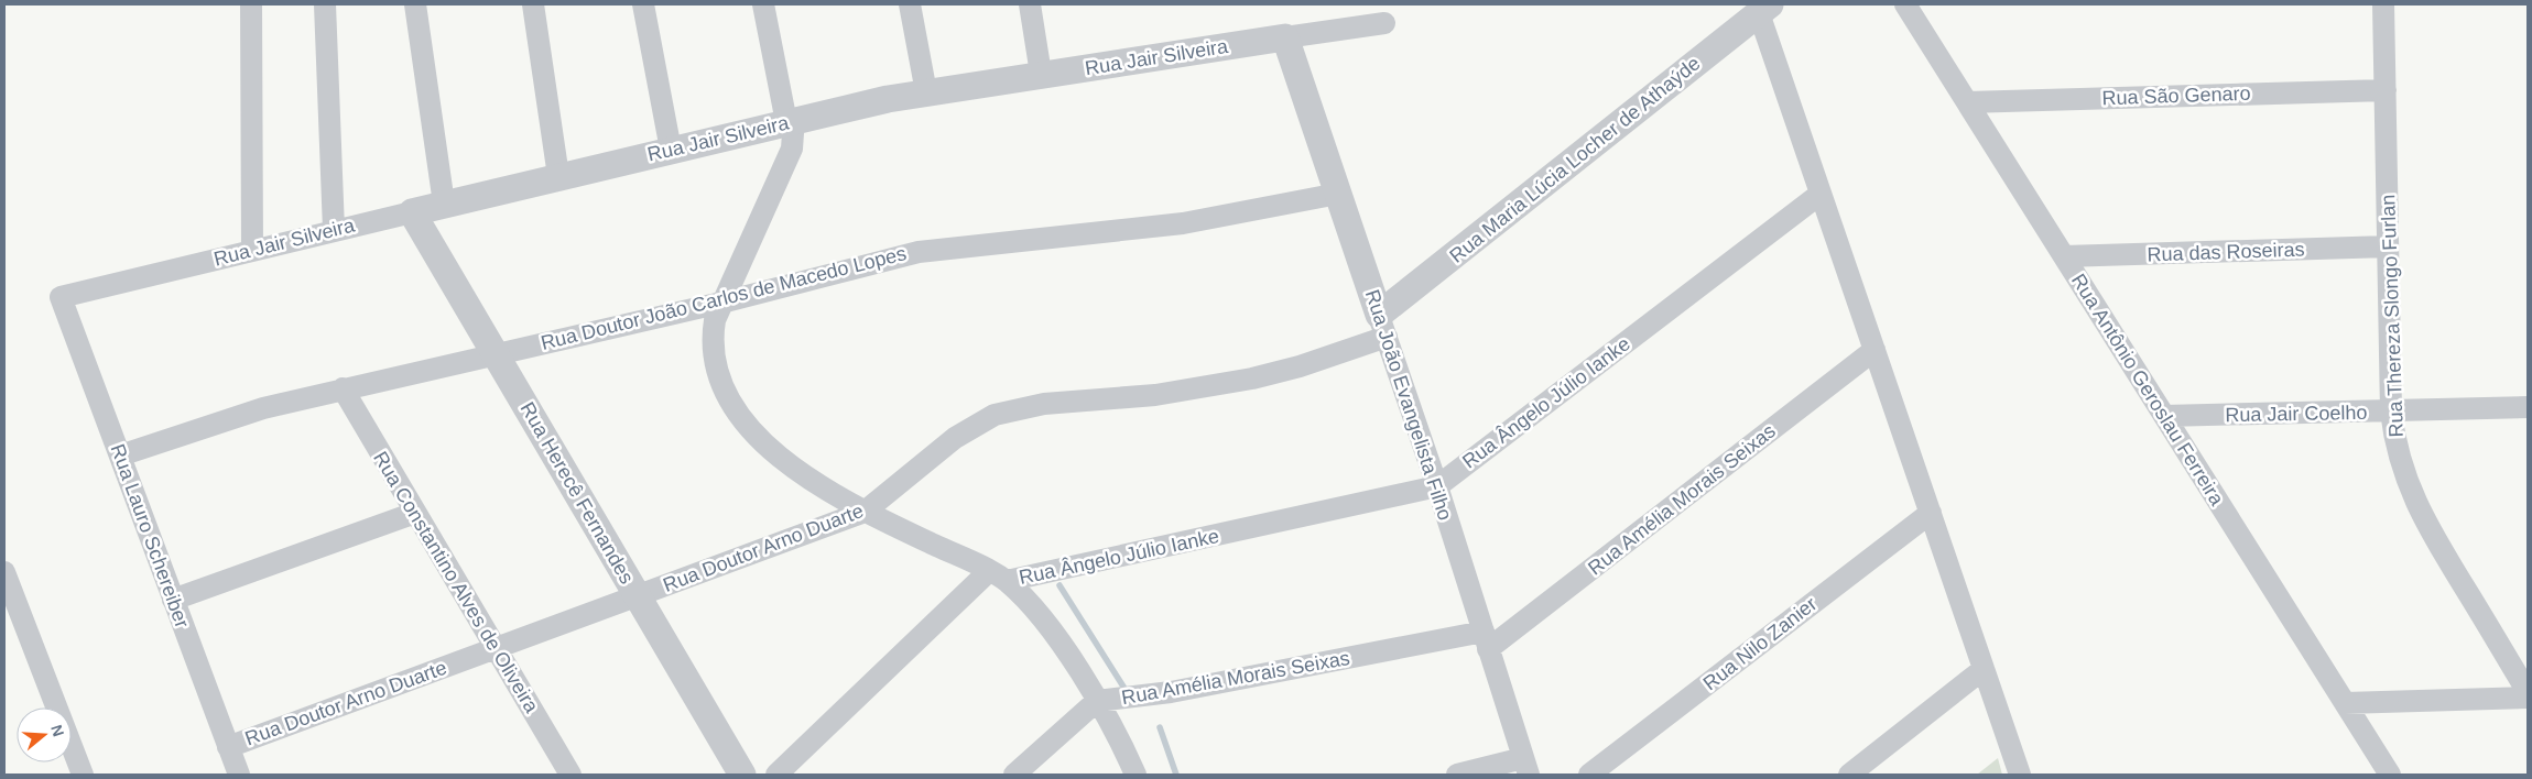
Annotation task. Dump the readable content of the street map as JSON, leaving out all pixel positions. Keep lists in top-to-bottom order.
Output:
{
  "streets": {
    "street": [
      "Rua Jair Silveira",
      "Rua São Genaro",
      "Rua Maria Lúcia Locher de Athaýde",
      "Rua das Roseiras",
      "Rua Doutor João Carlos de Macedo Lopes",
      "Rua Thereza Slongo Furlan",
      "Rua Antônio Geroslau Ferreira",
      "Rua Ângelo Júlio Ianke",
      "Rua João Evangelista Filho",
      "Rua Jair Coelho",
      "Rua Herecê Fernandes",
      "Rua Amélia Morais Seixas",
      "Rua Lauro Schereiber",
      "Rua Doutor Arno Duarte",
      "Rua Constantino Alves de Oliveira",
      "Rua Nilo Zanier"
    ]
  },
  "crossings": [
    ["Rua Jair Silveira", "Rua João Evangelista Filho"],
    ["Rua Jair Silveira", "Rua Herecê Fernandes"],
    ["Rua Jair Silveira", "Rua Lauro Schereiber"],
    ["Rua São Genaro", "Rua Thereza Slongo Furlan"],
    ["Rua São Genaro", "Rua Antônio Geroslau Ferreira"],
    ["Rua Maria Lúcia Locher de Athaýde", "Rua João Evangelista Filho"],
    ["Rua Maria Lúcia Locher de Athaýde", "Rua Doutor Arno Duarte"],
    ["Rua das Roseiras", "Rua Thereza Slongo Furlan"],
    ["Rua das Roseiras", "Rua Antônio Geroslau Ferreira"],
    ["Rua Doutor João Carlos de Macedo Lopes", "Rua João Evangelista Filho"],
    ["Rua Doutor João Carlos de Macedo Lopes", "Rua Herecê Fernandes"],
    ["Rua Doutor João Carlos de Macedo Lopes", "Rua Lauro Schereiber"],
    ["Rua Doutor João Carlos de Macedo Lopes", "Rua Constantino Alves de Oliveira"],
    ["Rua Thereza Slongo Furlan", "Rua Jair Coelho"],
    ["Rua Antônio Geroslau Ferreira", "Rua Jair Coelho"],
    ["Rua Ângelo Júlio Ianke", "Rua João Evangelista Filho"],
    ["Rua João Evangelista Filho", "Rua Amélia Morais Seixas"],
    ["Rua João Evangelista Filho", "Rua Doutor Arno Duarte"],
    ["Rua Herecê Fernandes", "Rua Doutor Arno Duarte"],
    ["Rua Lauro Schereiber", "Rua Doutor Arno Duarte"],
    ["Rua Doutor Arno Duarte", "Rua Constantino Alves de Oliveira"]
  ],
  "north": "right"
}
